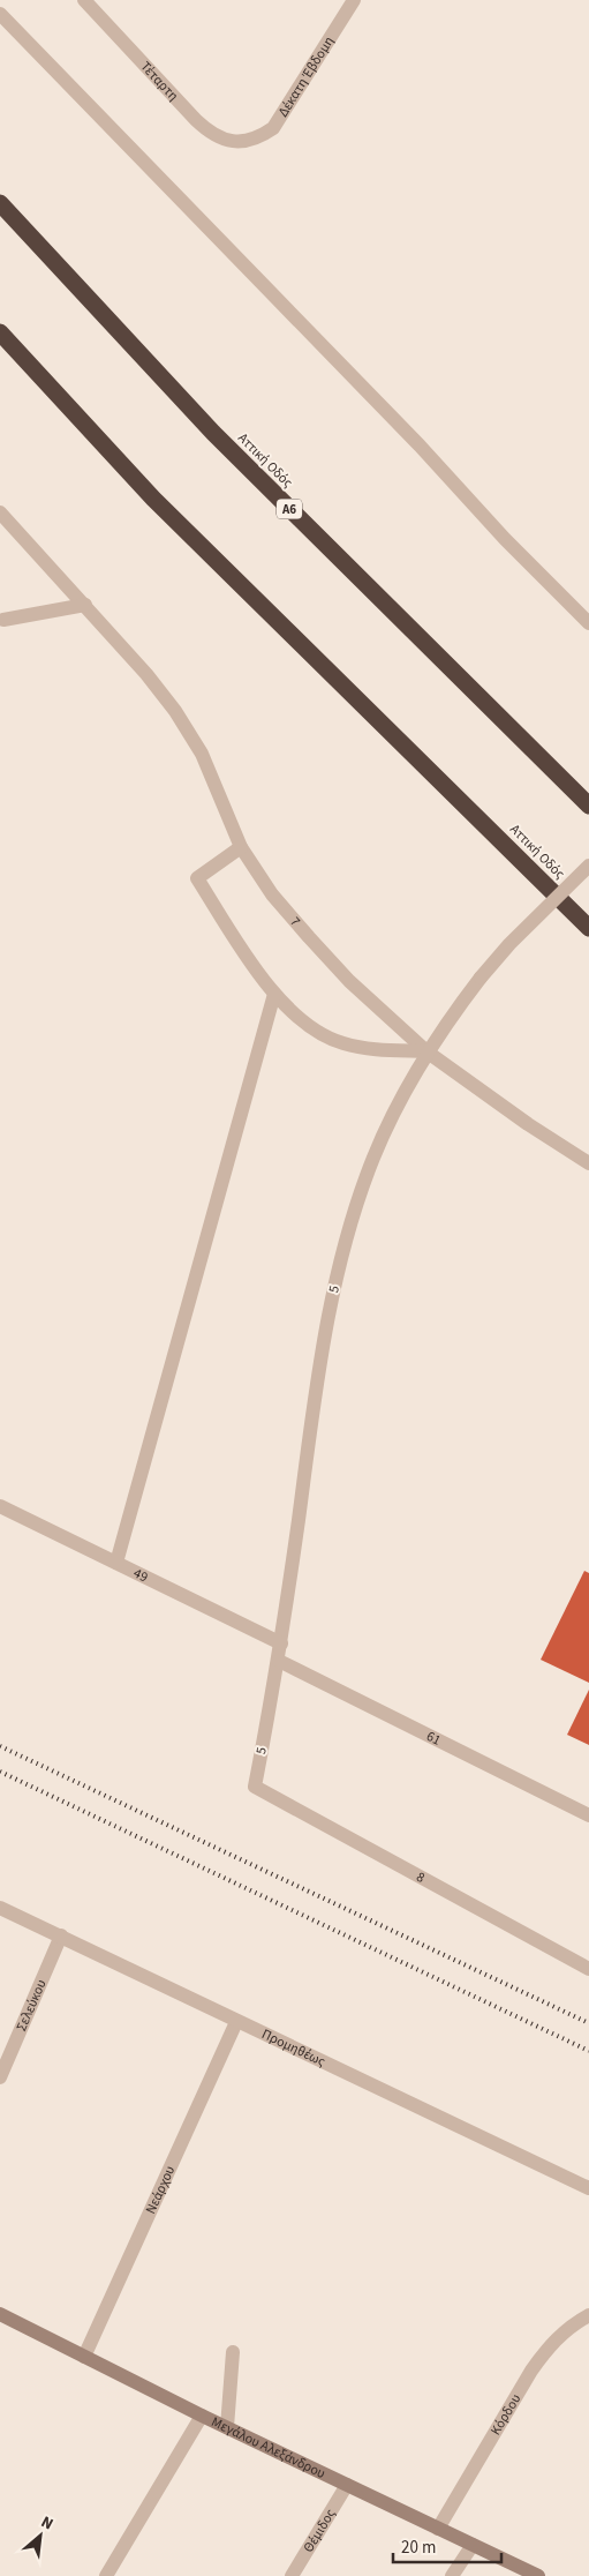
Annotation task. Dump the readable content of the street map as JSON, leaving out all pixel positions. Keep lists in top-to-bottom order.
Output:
{
  "streets": {
    "highway": ["Αττική Οδός", "Α6"],
    "main road": ["Μεγάλου Αλεξάνδρου"],
    "street": [
      "Δέκατη Έβδομη",
      "Τέταρτη",
      "7",
      "5",
      "49",
      "61",
      "8",
      "Σελεύκου",
      "Προμηθέως",
      "Νεάρχου",
      "Κόρδου",
      "Θέμιδος"
    ]
  },
  "crossings": [
    ["Δέκατη Έβδομη", "Τέταρτη"],
    ["7", "5"],
    ["5", "49"],
    ["5", "61"],
    ["5", "8"],
    ["Σελεύκου", "Προμηθέως"],
    ["Προμηθέως", "Νεάρχου"],
    ["Νεάρχου", "Μεγάλου Αλεξάνδρου"],
    ["Κόρδου", "Μεγάλου Αλεξάνδρου"],
    ["Μεγάλου Αλεξάνδρου", "Θέμιδος"]
  ],
  "scale_bar": "20 m",
  "north": "top right"
}
